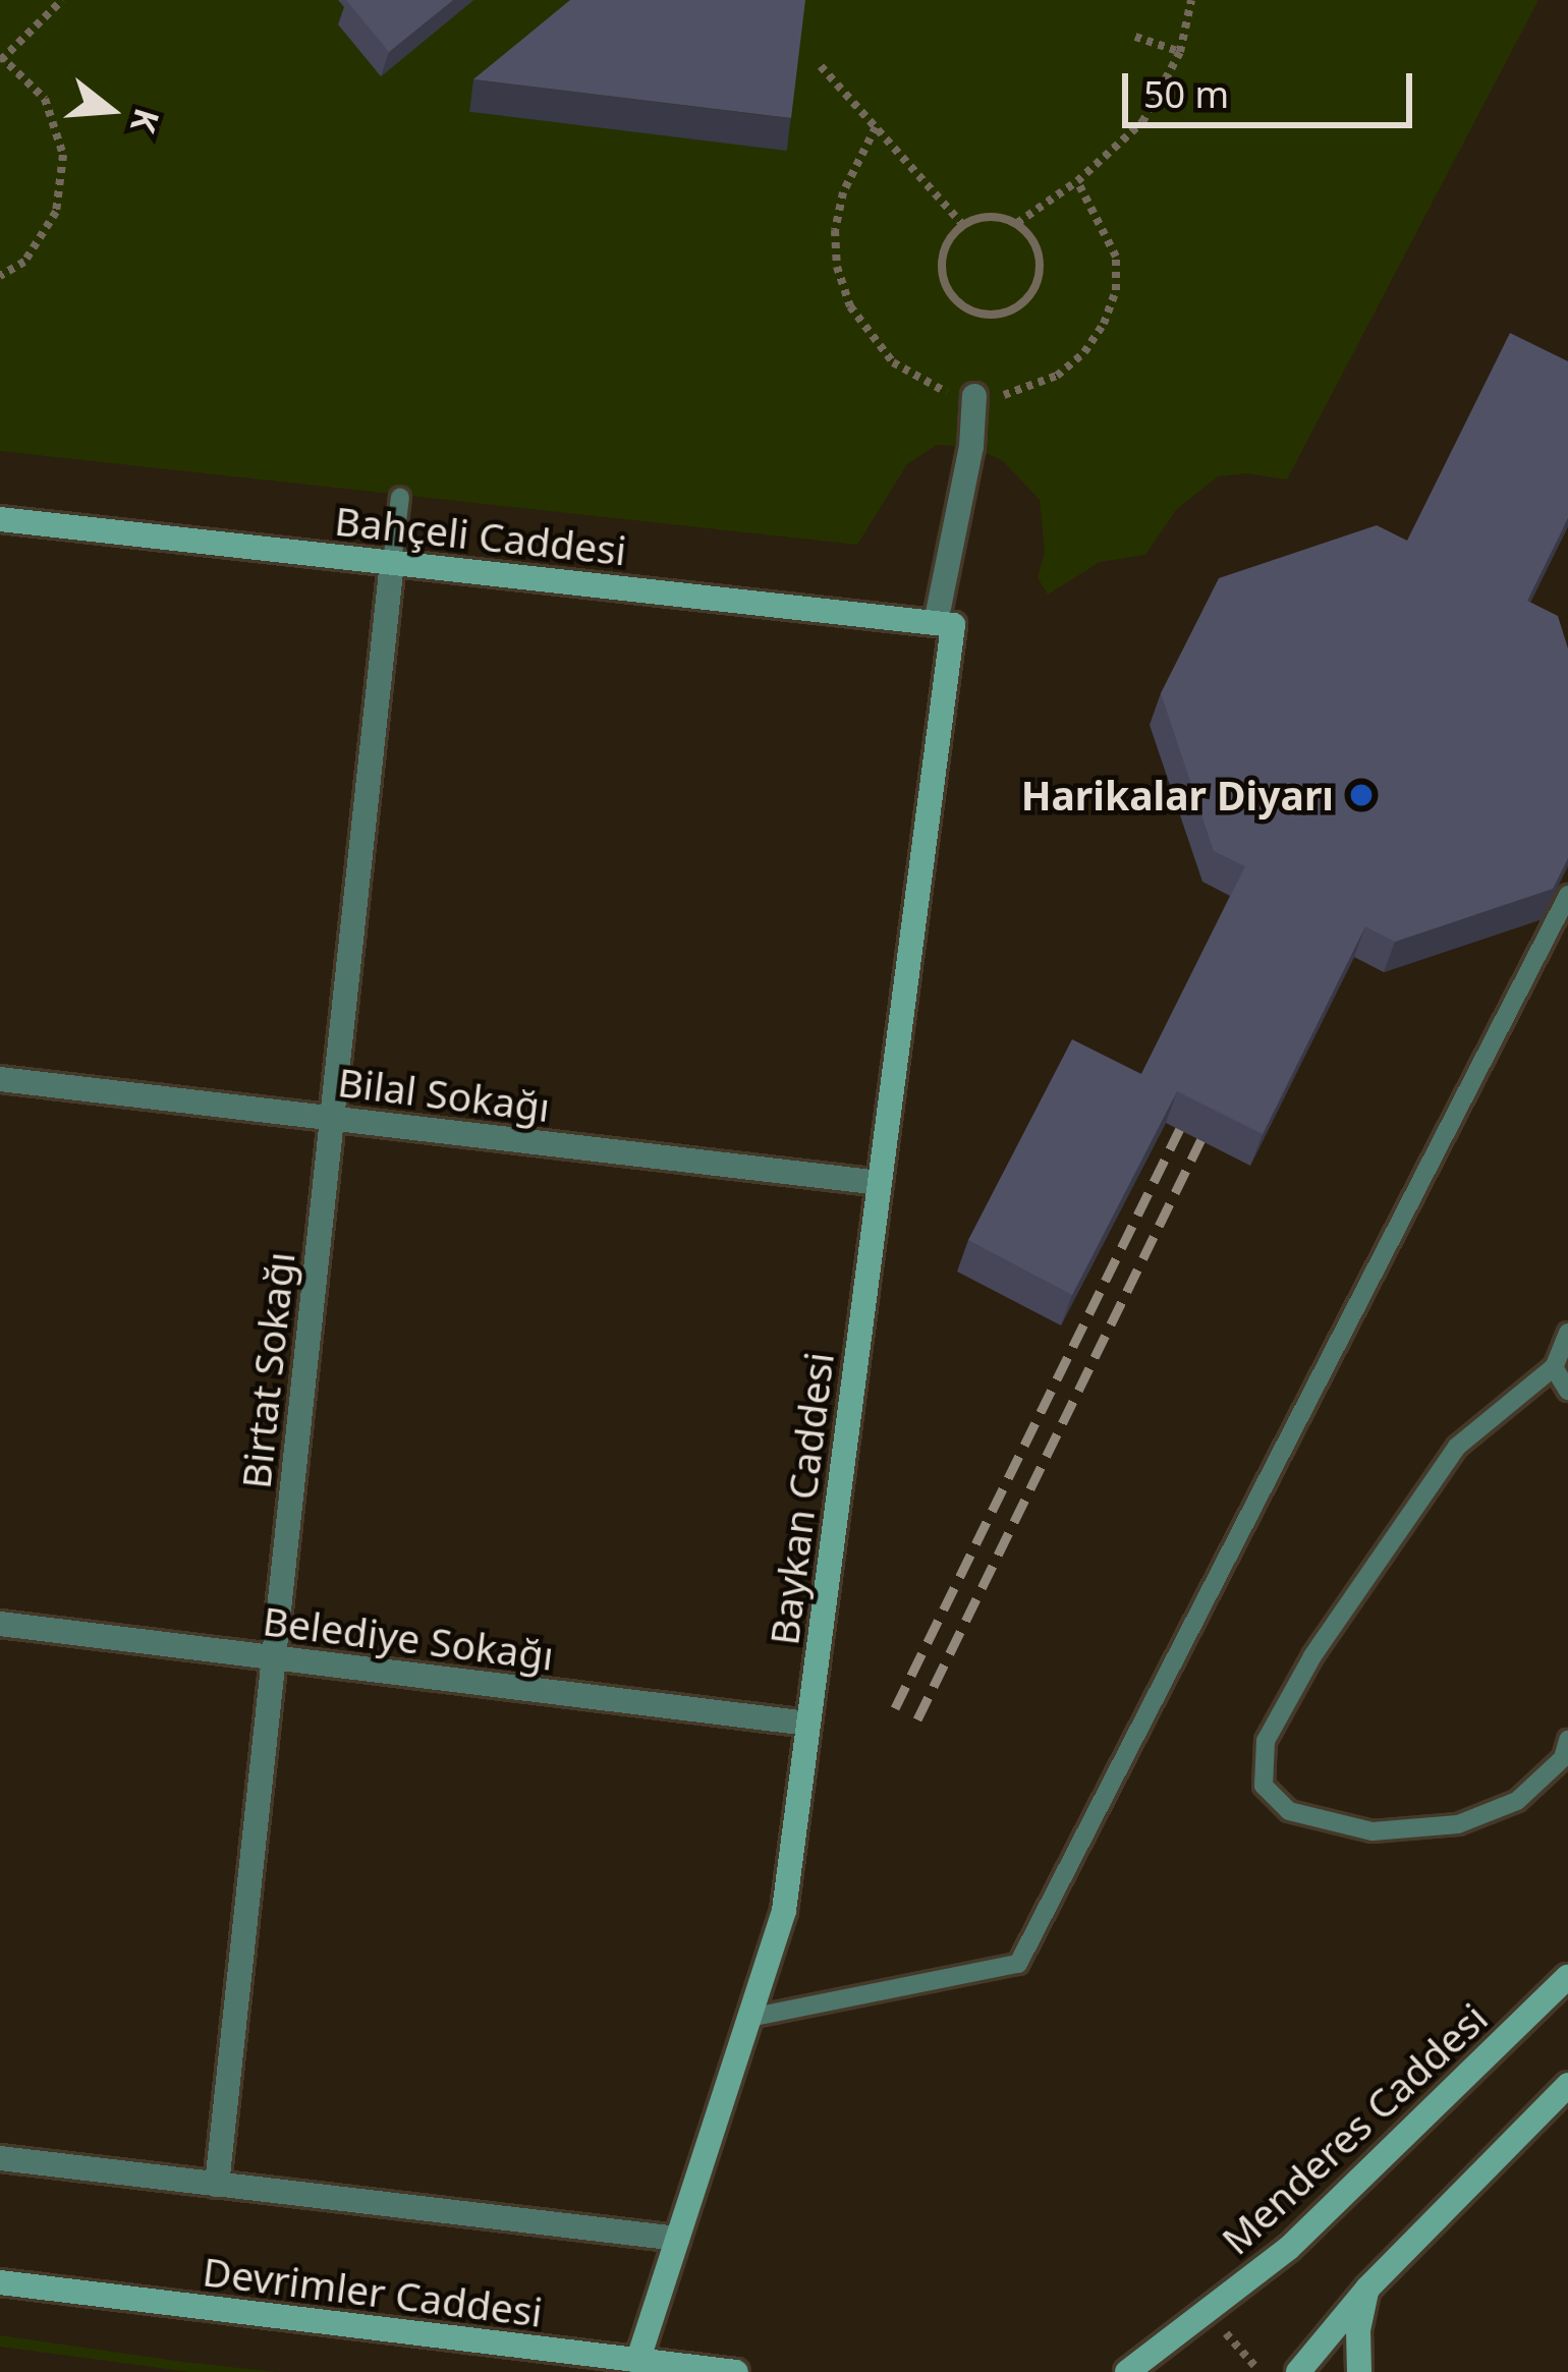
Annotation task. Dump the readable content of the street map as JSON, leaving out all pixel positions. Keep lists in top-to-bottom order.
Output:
{
  "streets": {
    "street": [
      "Bahçeli Caddesi",
      "Bilal Sokağı",
      "Birtat Sokağı",
      "Baykan Caddesi",
      "Belediye Sokağı",
      "Menderes Caddesi",
      "Devrimler Caddesi"
    ]
  },
  "crossings": [
    ["Bahçeli Caddesi", "Birtat Sokağı"],
    ["Bahçeli Caddesi", "Baykan Caddesi"],
    ["Bilal Sokağı", "Birtat Sokağı"],
    ["Bilal Sokağı", "Baykan Caddesi"],
    ["Birtat Sokağı", "Belediye Sokağı"],
    ["Baykan Caddesi", "Belediye Sokağı"],
    ["Baykan Caddesi", "Devrimler Caddesi"]
  ],
  "places": ["Harikalar Diyarı"],
  "scale_bar": "50 m",
  "north": "right"
}
